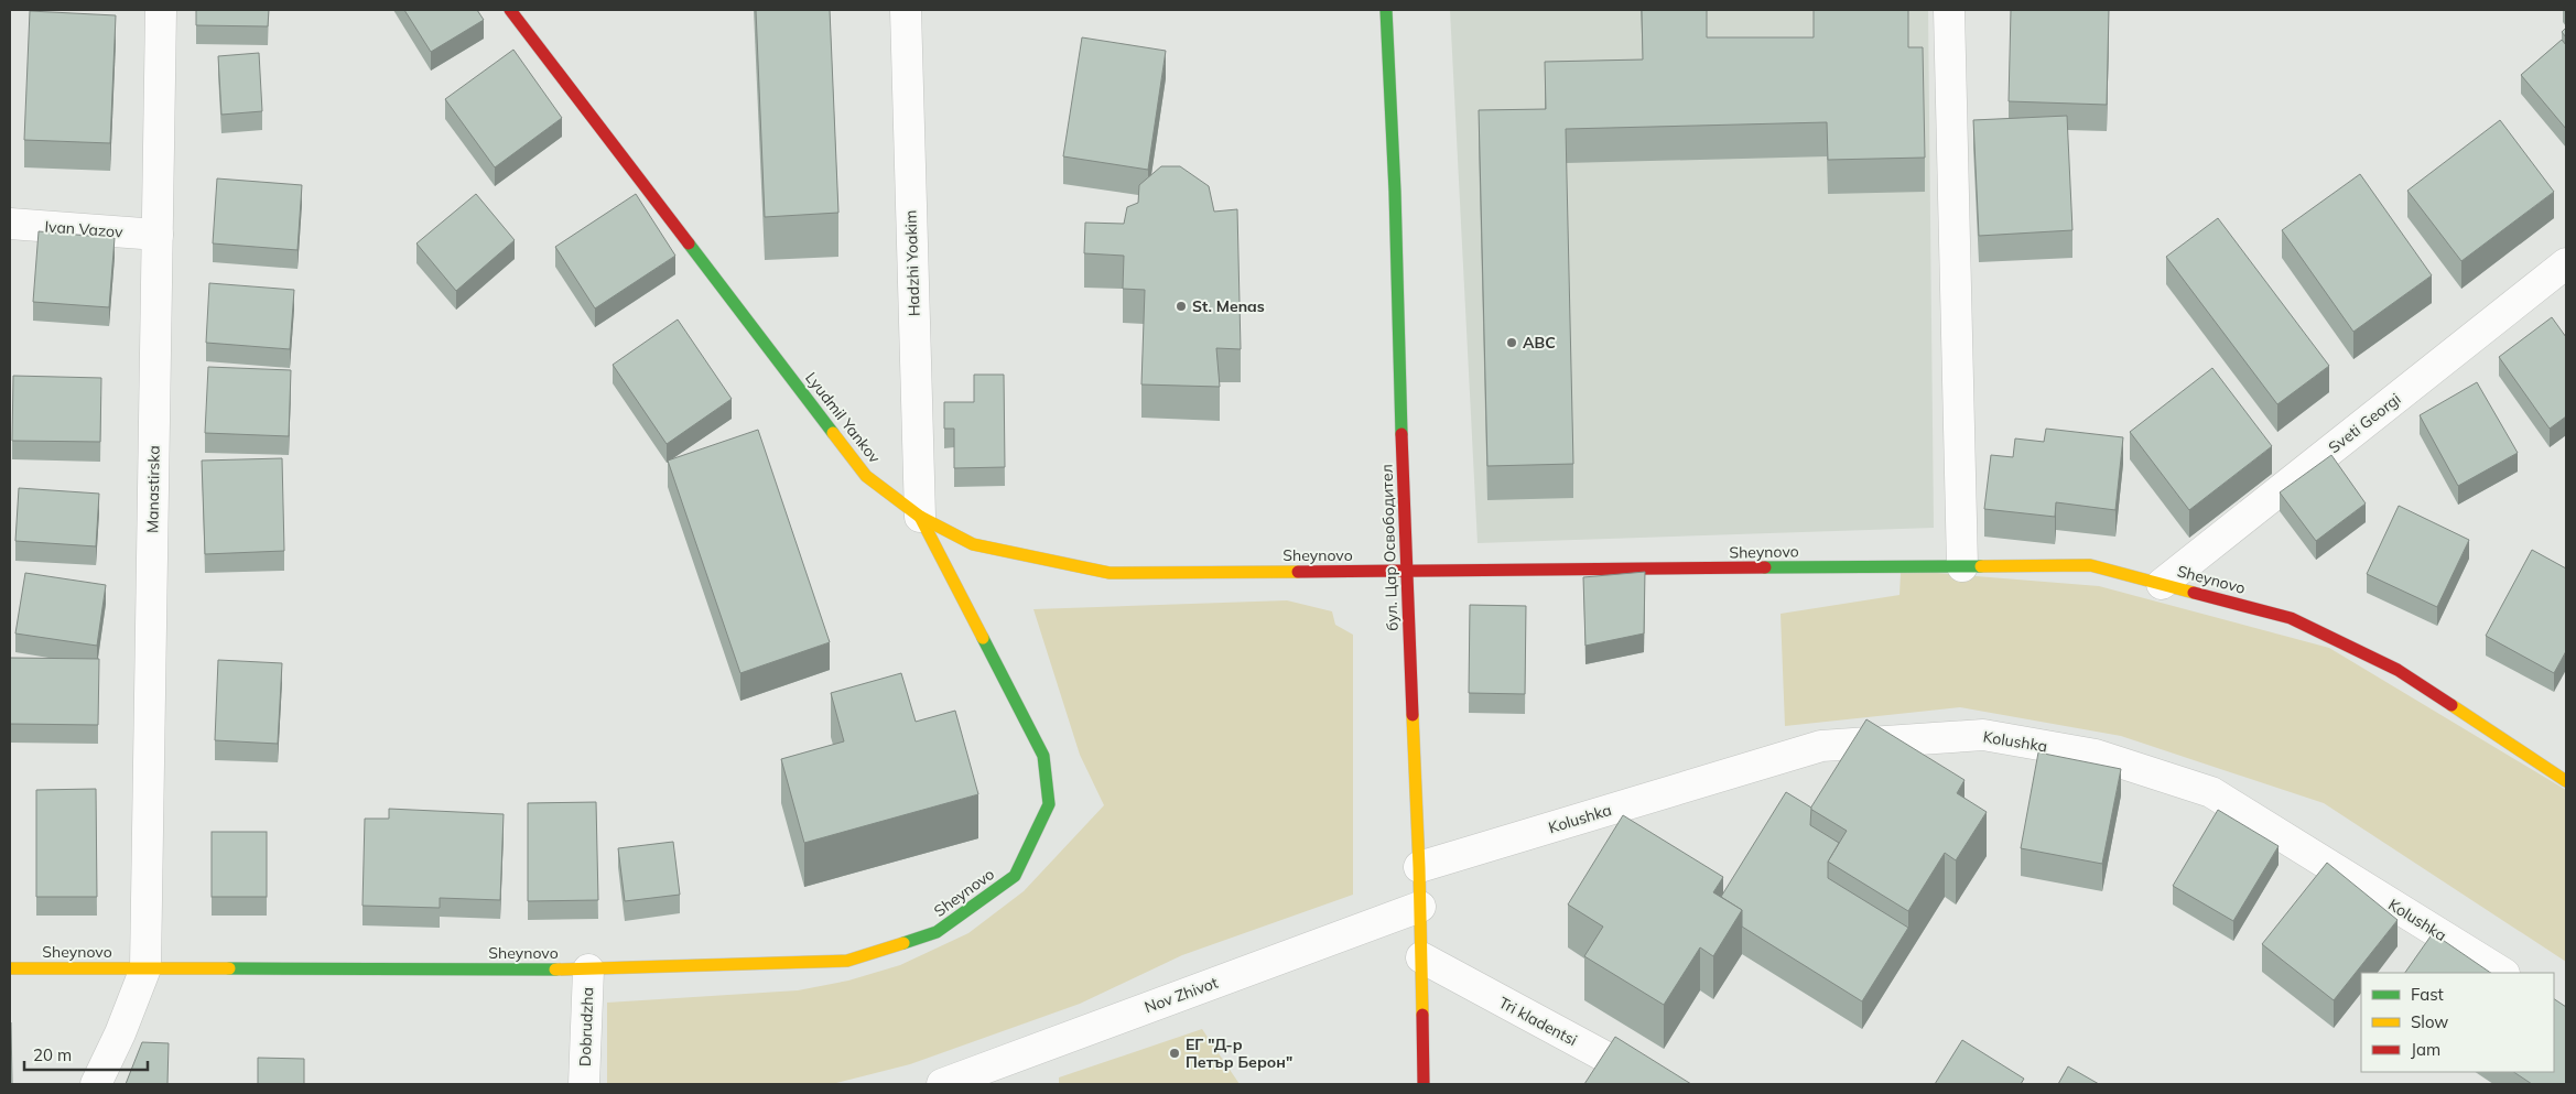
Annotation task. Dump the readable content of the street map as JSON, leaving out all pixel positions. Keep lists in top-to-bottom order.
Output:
{
  "streets": {
    "street": [
      "Ivan Vazov",
      "Hadzhi Yoakim",
      "Lyudmil Yankov",
      "Sveti Georgi",
      "Manastirska",
      "бул. Цар Освободител",
      "Sheynovo",
      "Kolushka",
      "Nov Zhivot",
      "Tri kladentsi",
      "Dobrudzha"
    ]
  },
  "crossings": [
    ["Ivan Vazov", "Manastirska"],
    ["Hadzhi Yoakim", "Lyudmil Yankov"],
    ["Hadzhi Yoakim", "Sheynovo"],
    ["Lyudmil Yankov", "Sheynovo"],
    ["Sveti Georgi", "Sheynovo"],
    ["Manastirska", "Sheynovo"],
    ["бул. Цар Освободител", "Sheynovo"],
    ["бул. Цар Освободител", "Kolushka"],
    ["бул. Цар Освободител", "Nov Zhivot"],
    ["бул. Цар Освободител", "Tri kladentsi"],
    ["Sheynovo", "Dobrudzha"]
  ],
  "places": ["St. Menas", "ABC", "ЕГ \"Д-р Петър Берон\""],
  "legend": ["Fast", "Slow", "Jam"],
  "scale_bar": "20 m"
}
